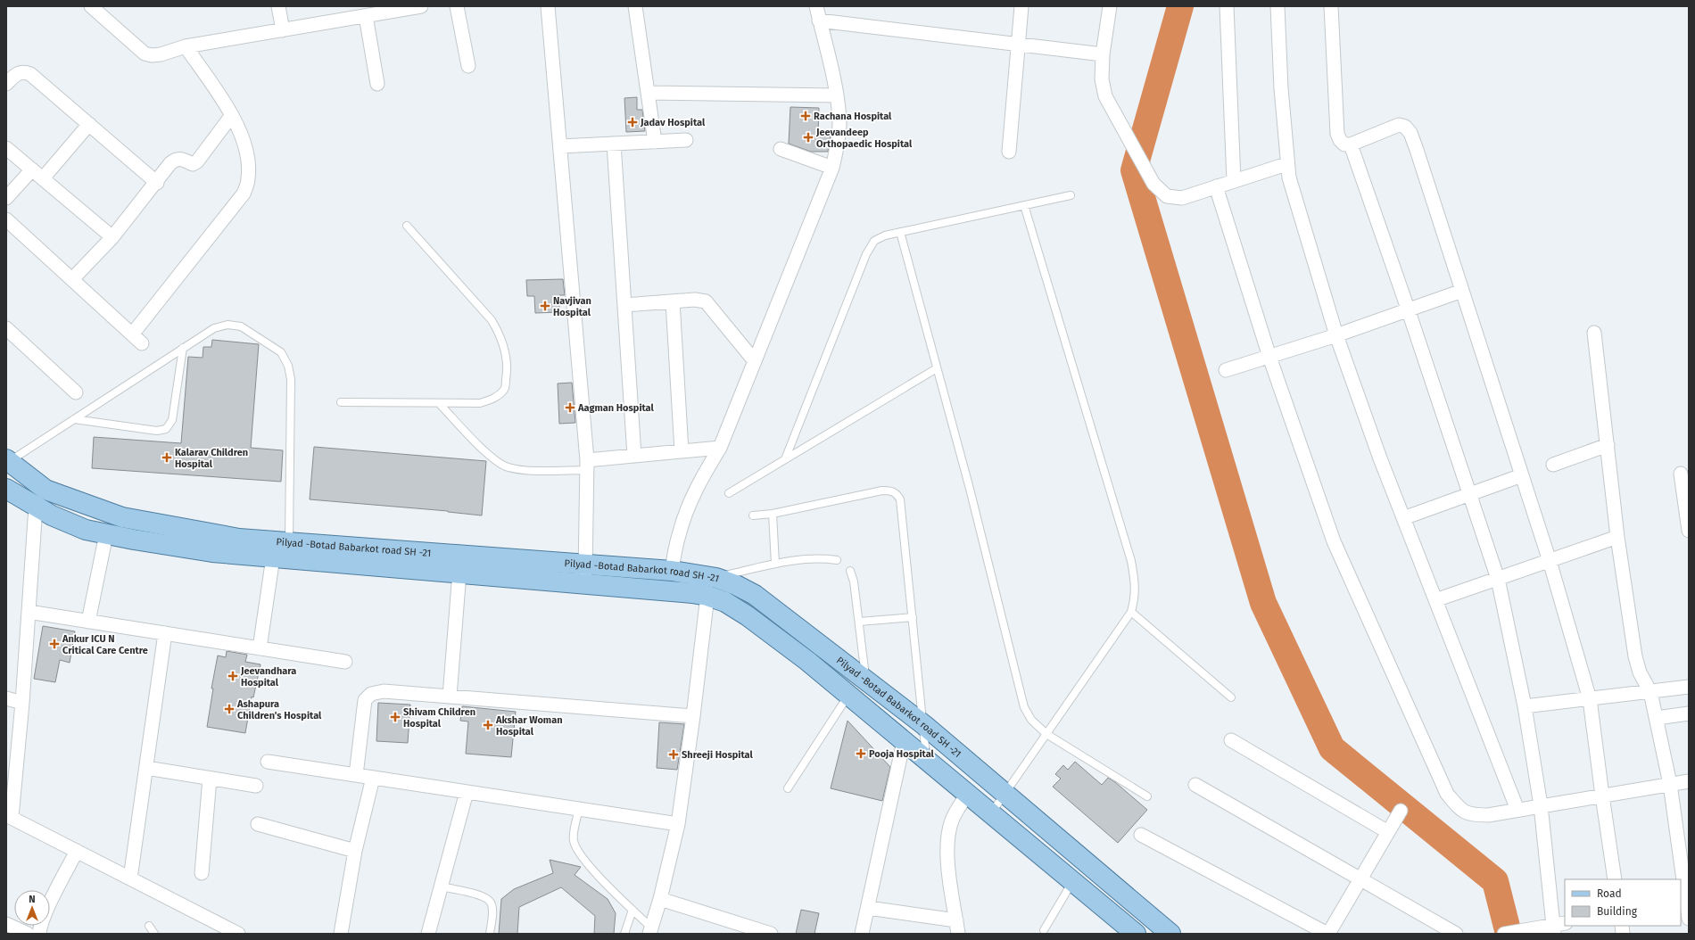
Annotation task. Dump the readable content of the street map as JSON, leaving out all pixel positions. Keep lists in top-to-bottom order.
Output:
{
  "streets": {
    "main road": ["Pilyad -Botad Babarkot road SH -21"]
  },
  "places": {
    "health": [
      "Rachana Hospital",
      "Jadav Hospital",
      "Jeevandeep Orthopaedic Hospital",
      "Navjivan Hospital",
      "Aagman Hospital",
      "Kalarav Children Hospital",
      "Ankur ICU N Critical Care Centre",
      "Jeevandhara Hospital",
      "Ashapura Children's Hospital",
      "Shivam Children Hospital",
      "Akshar Woman Hospital",
      "Pooja Hospital",
      "Shreeji Hospital"
    ]
  },
  "legend": ["Road", "Building"],
  "north": "top"
}
